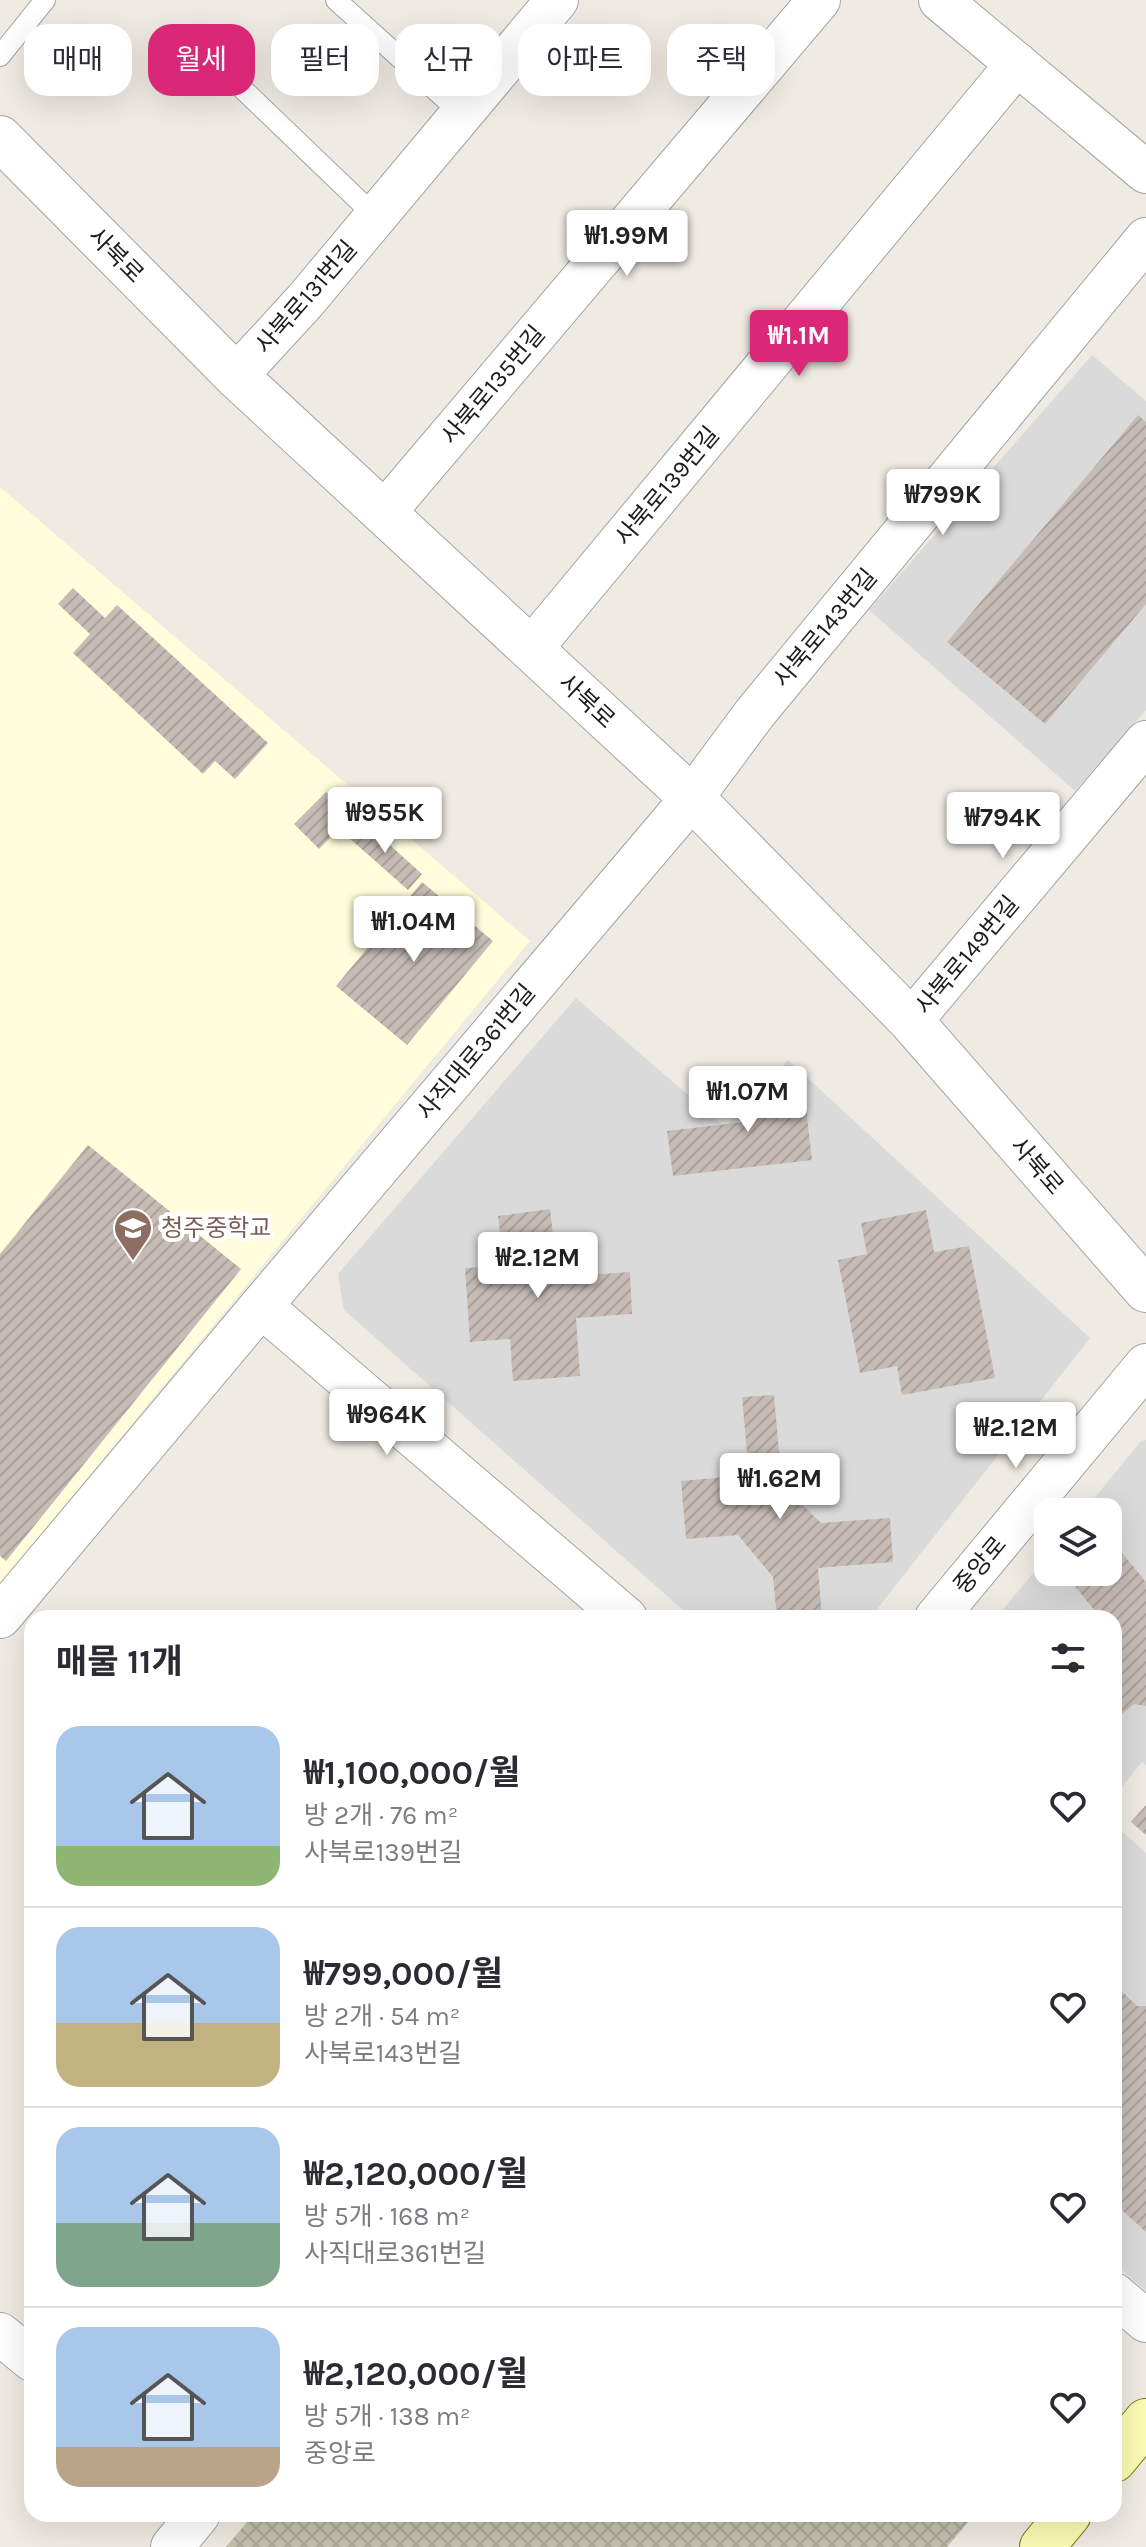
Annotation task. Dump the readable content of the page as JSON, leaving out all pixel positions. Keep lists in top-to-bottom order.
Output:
{
  "streets": {
    "street": [
      "사북로",
      "사북로131번길",
      "사북로135번길",
      "사북로139번길",
      "사북로143번길",
      "사북로149번길",
      "사직대로361번길",
      "중앙로"
    ]
  },
  "crossings": [
    ["사북로", "사북로131번길"],
    ["사북로", "사북로135번길"],
    ["사북로", "사북로139번길"],
    ["사북로", "사북로143번길"],
    ["사북로", "사북로149번길"],
    ["사북로", "사직대로361번길"],
    ["사북로143번길", "사직대로361번길"]
  ],
  "places": {
    "school or university": ["청주중학교"]
  },
  "page": {
    "chip": [
      "매매",
      "월세",
      "필터",
      "신규",
      "아파트",
      "주택"
    ],
    "price": [
      "₩1.99M",
      "₩1.1M",
      "₩799K",
      "₩955K",
      "₩794K",
      "₩1.04M",
      "₩1.07M",
      "₩2.12M",
      "₩964K",
      "₩2.12M",
      "₩1.62M"
    ],
    "heading": "매물 11개",
    "list": [
      {
        "name": "₩1,100,000/월",
        "note": "방 2개 · 76 m² · 사북로139번길"
      },
      {
        "name": "₩799,000/월",
        "note": "방 2개 · 54 m² · 사북로143번길"
      },
      {
        "name": "₩2,120,000/월",
        "note": "방 5개 · 168 m² · 사직대로361번길"
      },
      {
        "name": "₩2,120,000/월",
        "note": "방 5개 · 138 m² · 중앙로"
      }
    ]
  }
}
